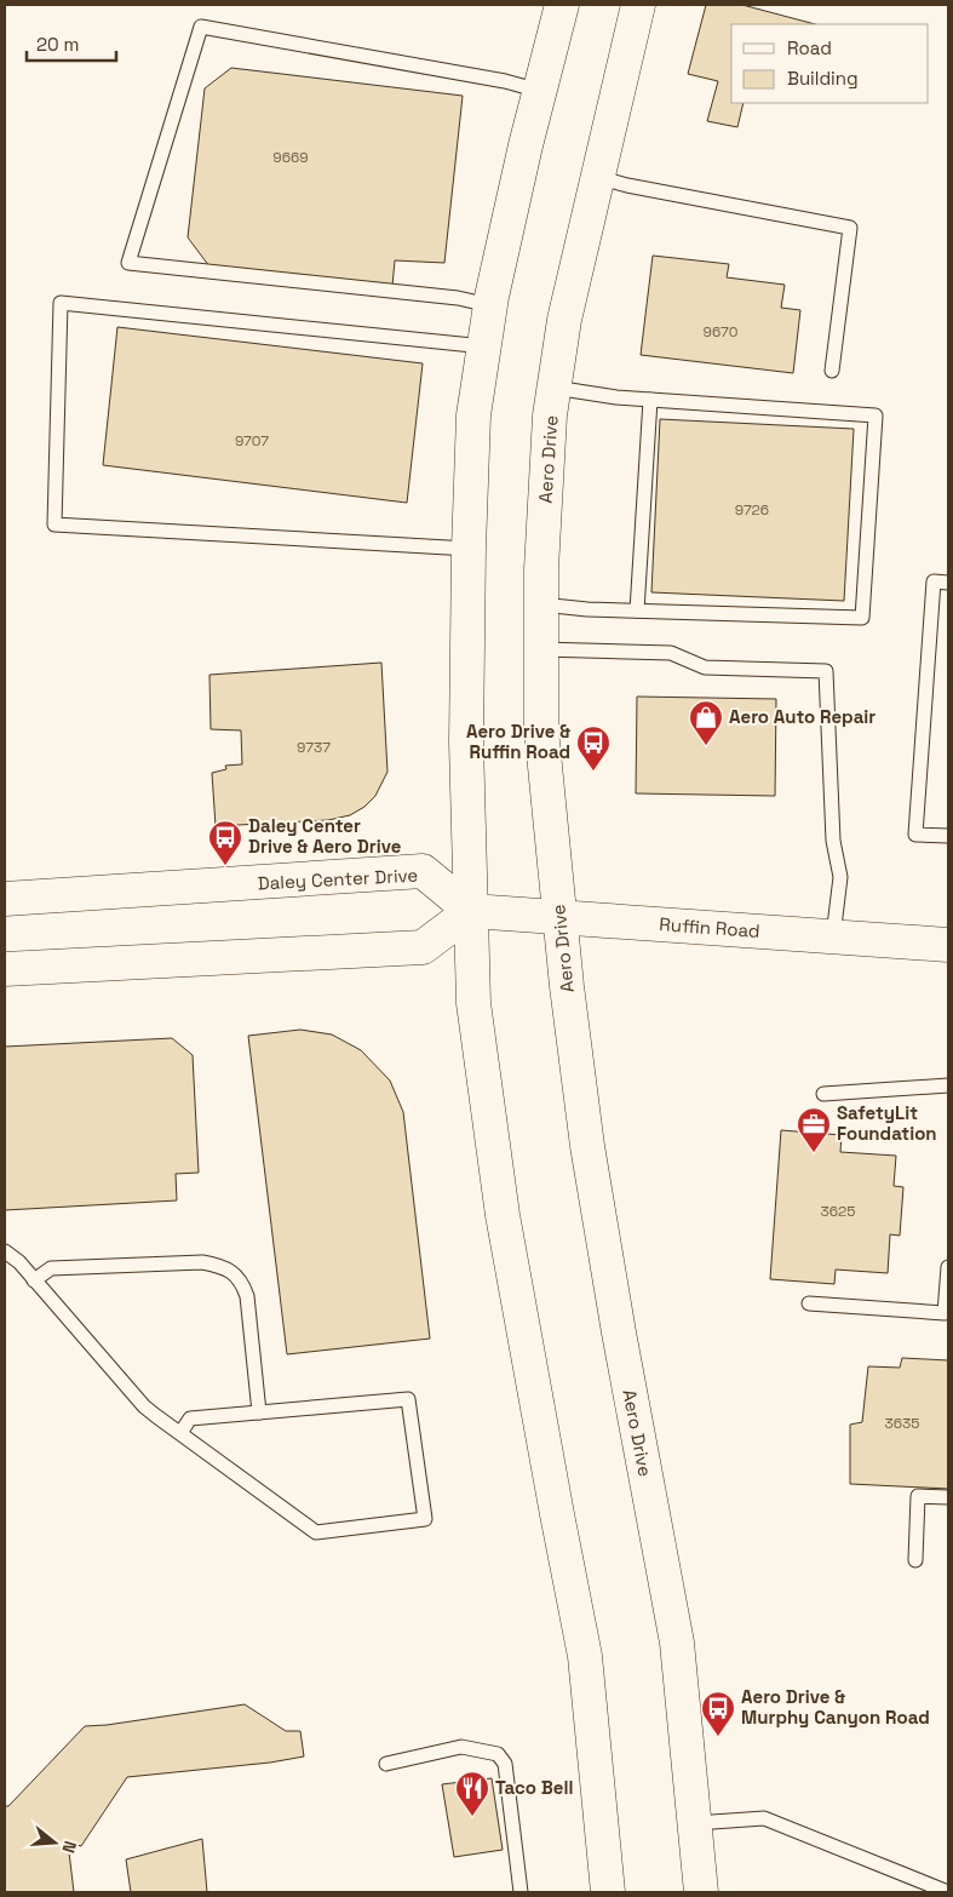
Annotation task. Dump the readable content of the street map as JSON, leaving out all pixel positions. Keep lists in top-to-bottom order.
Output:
{
  "streets": {
    "main road": ["Aero Drive", "Daley Center Drive", "Ruffin Road"]
  },
  "crossings": [
    ["Aero Drive", "Ruffin Road"],
    ["Daley Center Drive", "Ruffin Road"]
  ],
  "places": {
    "shop": ["Aero Auto Repair"],
    "bus stop": ["Aero Drive & Ruffin Road", "Daley Center Drive & Aero Drive", "Aero Drive & Murphy Canyon Road"],
    "office": ["SafetyLit Foundation"],
    "restaurant": ["Taco Bell"]
  },
  "house_numbers": [
    "9669",
    "9670",
    "9707",
    "9726",
    "9737",
    "3625",
    "3635"
  ],
  "legend": ["Road", "Building"],
  "scale_bar": "20 m",
  "north": "right"
}
